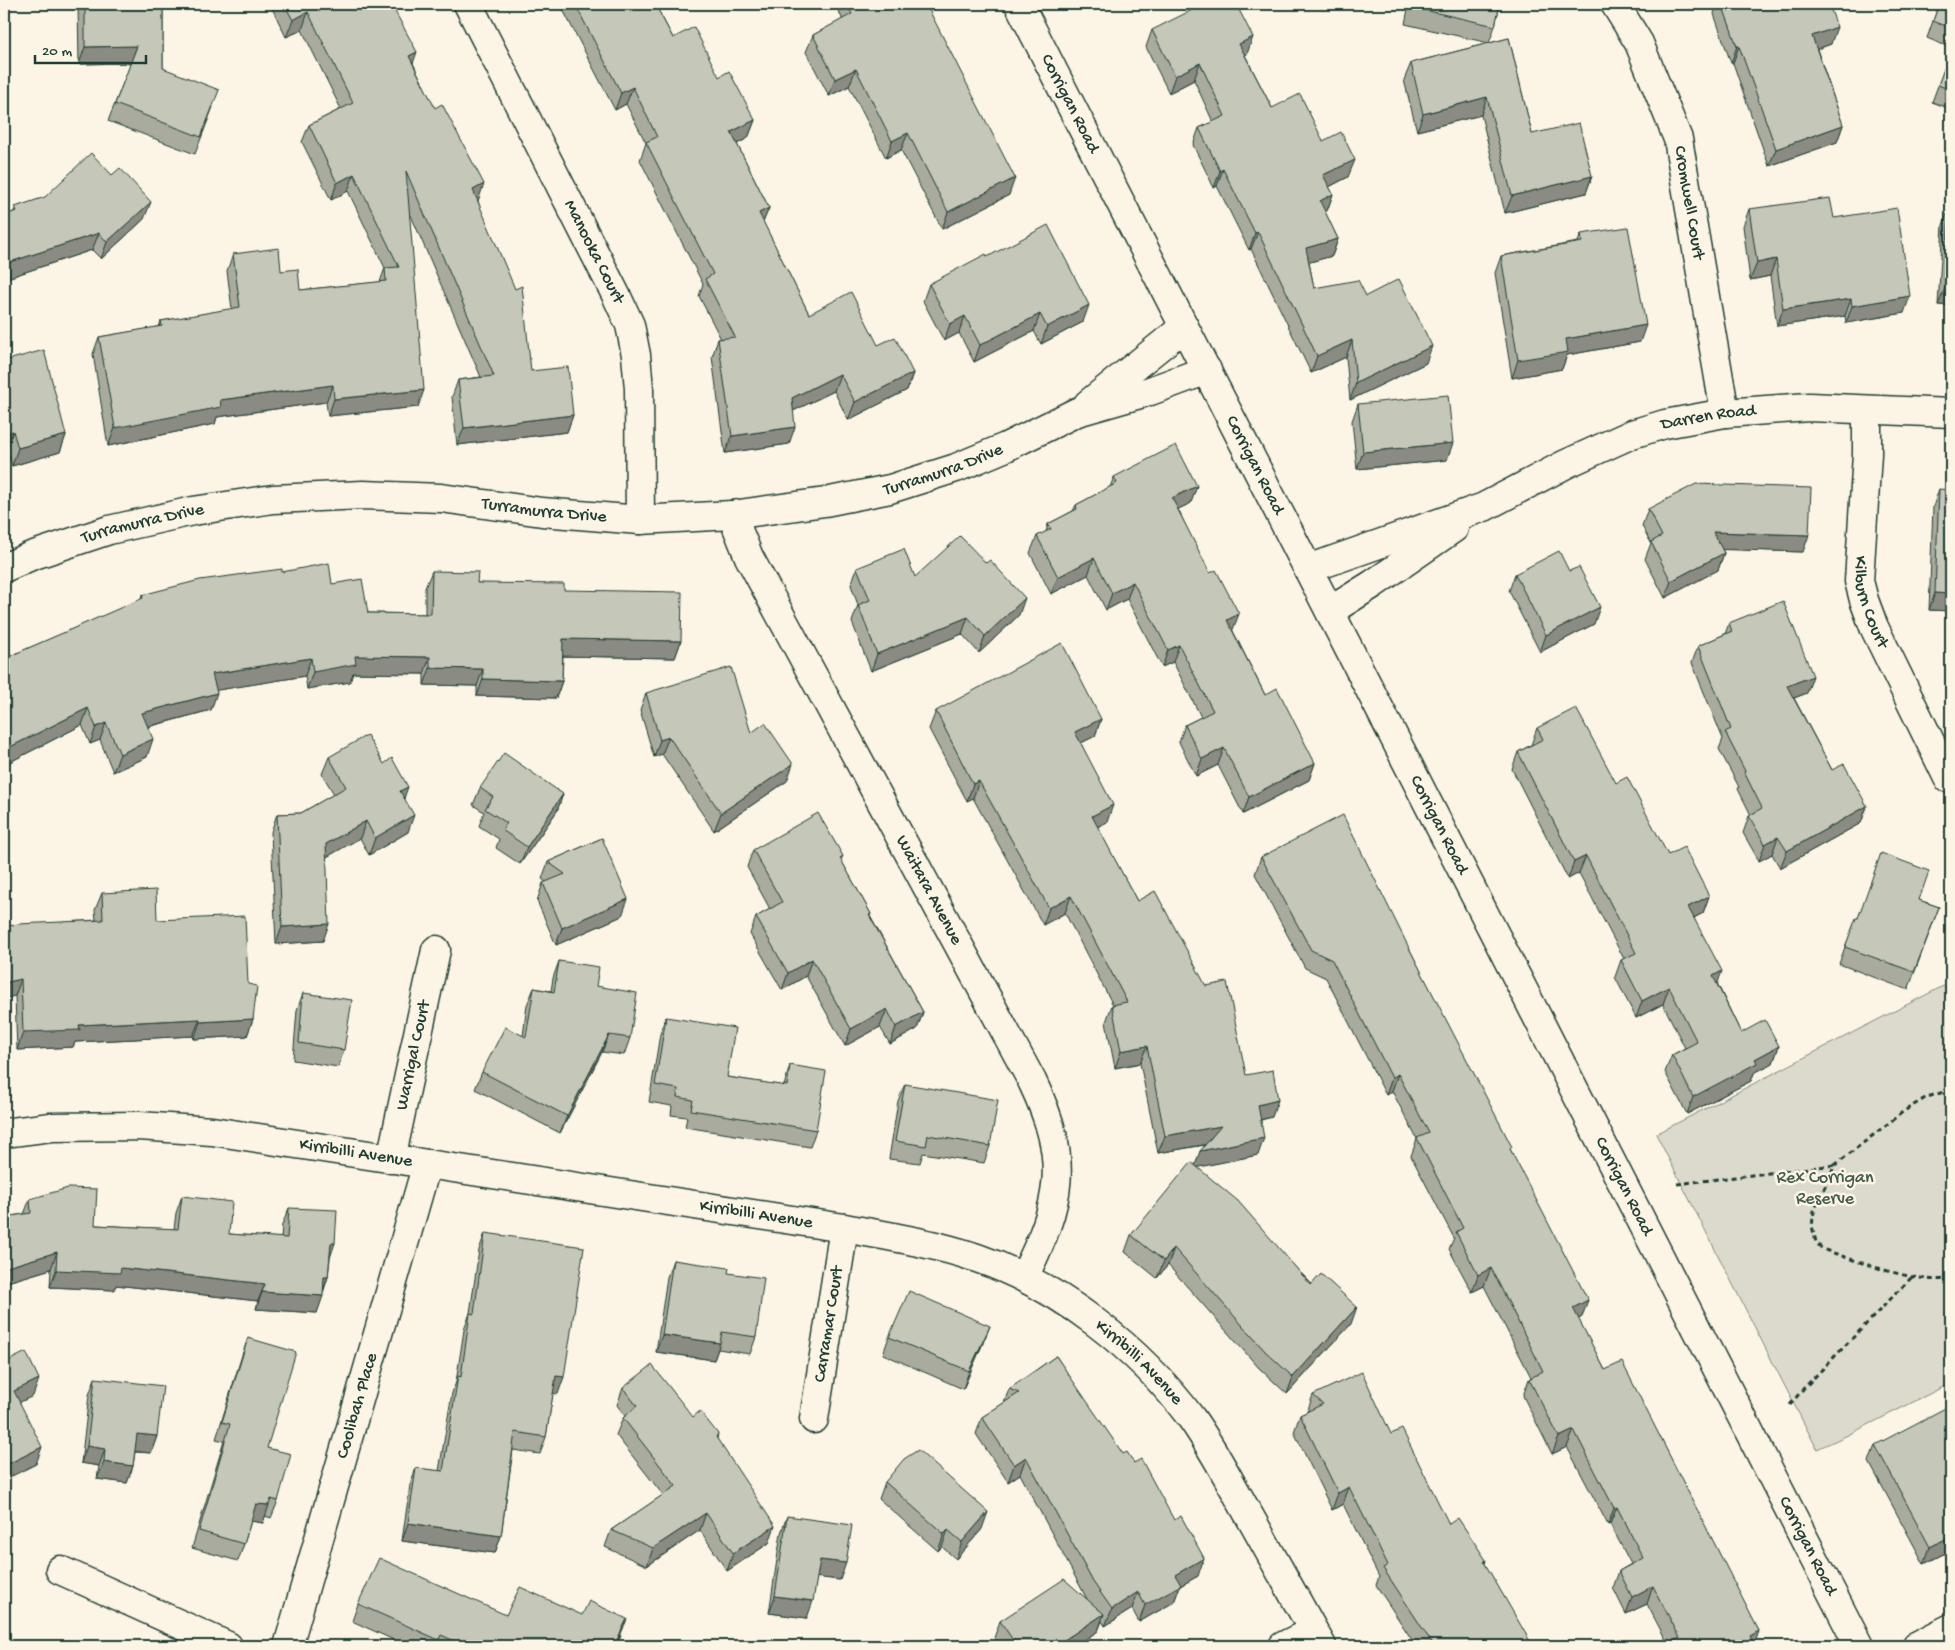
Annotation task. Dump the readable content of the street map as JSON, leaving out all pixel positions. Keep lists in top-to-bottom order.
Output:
{
  "streets": {
    "street": [
      "Corrigan Road",
      "Cromwell Court",
      "Manooka Court",
      "Darren Road",
      "Turramurra Drive",
      "Kilburn Court",
      "Waitara Avenue",
      "Warrigal Court",
      "Kirribilli Avenue",
      "Carramar Court",
      "Coolibah Place"
    ]
  },
  "crossings": [
    ["Corrigan Road", "Darren Road"],
    ["Corrigan Road", "Turramurra Drive"],
    ["Cromwell Court", "Darren Road"],
    ["Manooka Court", "Turramurra Drive"],
    ["Darren Road", "Kilburn Court"],
    ["Turramurra Drive", "Waitara Avenue"],
    ["Waitara Avenue", "Kirribilli Avenue"],
    ["Warrigal Court", "Kirribilli Avenue"],
    ["Kirribilli Avenue", "Carramar Court"],
    ["Kirribilli Avenue", "Coolibah Place"]
  ],
  "parks": ["Rex Corrigan Reserve"],
  "scale_bar": "20 m"
}
